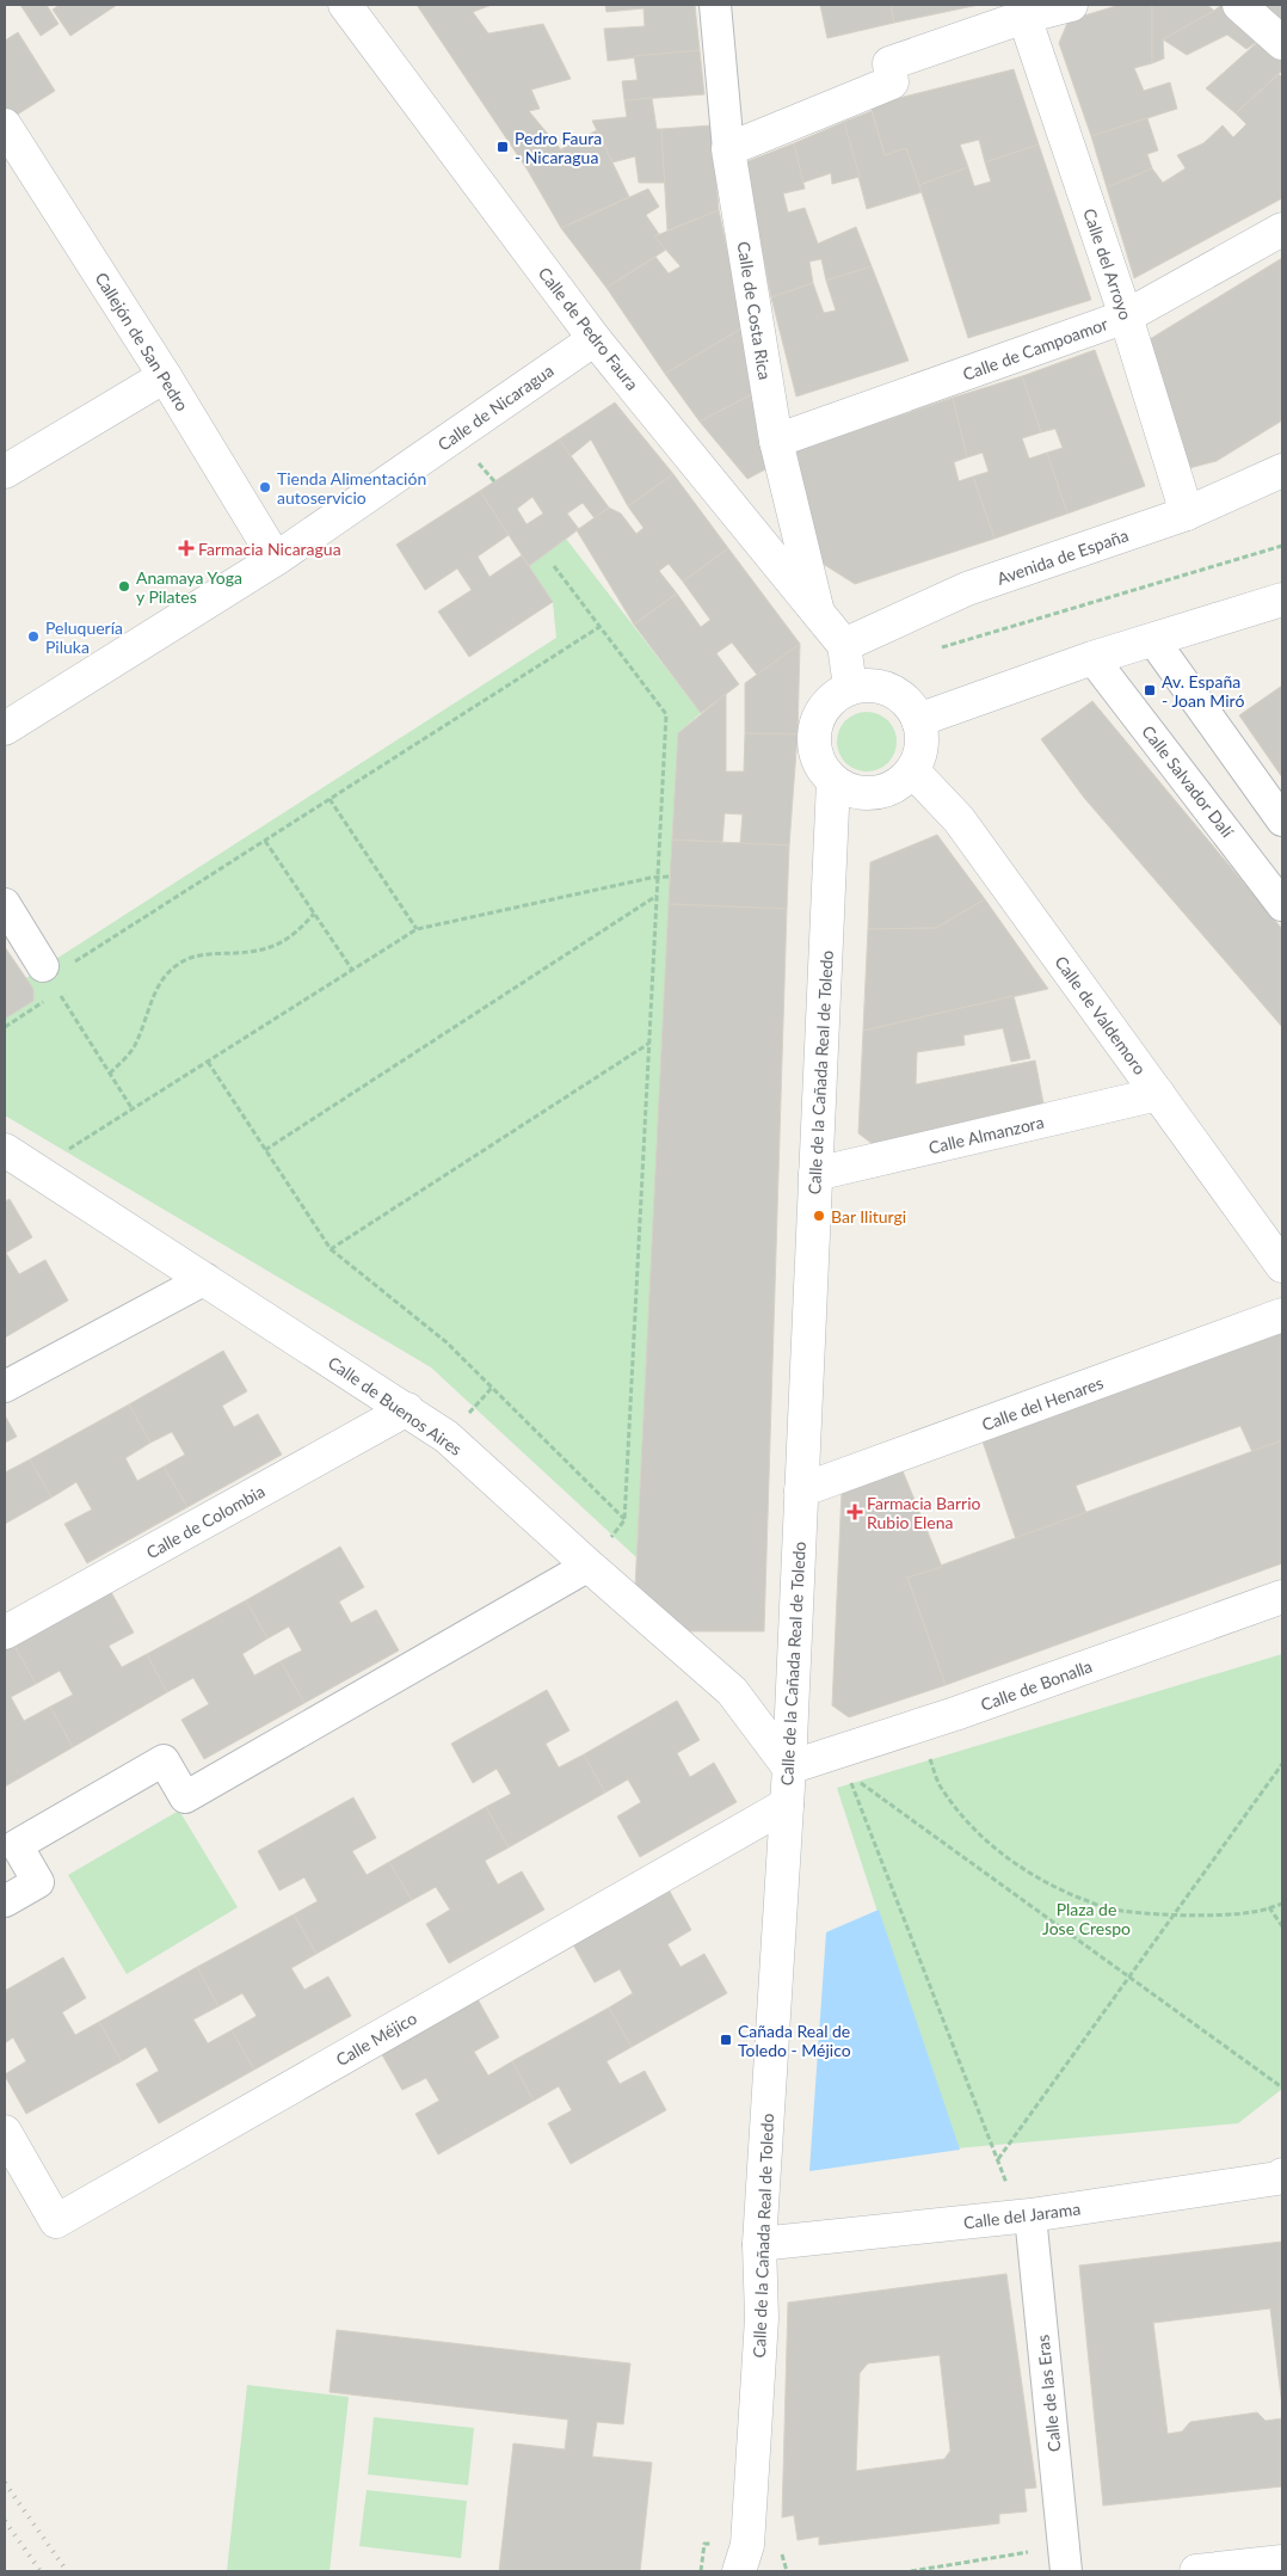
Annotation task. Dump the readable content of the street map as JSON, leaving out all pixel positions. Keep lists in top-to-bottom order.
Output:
{
  "streets": {
    "street": [
      "Calle del Arroyo",
      "Calle de Costa Rica",
      "Calle de Pedro Faura",
      "Callejón de San Pedro",
      "Calle de Campoamor",
      "Calle de Nicaragua",
      "Avenida de España",
      "Calle Salvador Dalí",
      "Calle de Valdemoro",
      "Calle de la Cañada Real de Toledo",
      "Calle Almanzora",
      "Calle del Henares",
      "Calle de Buenos Aires",
      "Calle de Colombia",
      "Calle de Bonalla",
      "Calle Méjico",
      "Calle del Jarama",
      "Calle de las Eras"
    ]
  },
  "crossings": [
    ["Calle del Arroyo", "Calle de Campoamor"],
    ["Calle del Arroyo", "Avenida de España"],
    ["Calle de Costa Rica", "Calle de Pedro Faura"],
    ["Calle de Costa Rica", "Calle de Campoamor"],
    ["Calle de Pedro Faura", "Calle de Nicaragua"],
    ["Calle de Pedro Faura", "Avenida de España"],
    ["Callejón de San Pedro", "Calle de Nicaragua"],
    ["Calle de Valdemoro", "Calle de la Cañada Real de Toledo"],
    ["Calle de Valdemoro", "Calle Almanzora"],
    ["Calle de la Cañada Real de Toledo", "Calle Almanzora"],
    ["Calle de la Cañada Real de Toledo", "Calle del Henares"],
    ["Calle de la Cañada Real de Toledo", "Calle de Buenos Aires"],
    ["Calle de la Cañada Real de Toledo", "Calle de Bonalla"],
    ["Calle de la Cañada Real de Toledo", "Calle Méjico"],
    ["Calle de la Cañada Real de Toledo", "Calle del Jarama"],
    ["Calle de Buenos Aires", "Calle de Colombia"],
    ["Calle de Buenos Aires", "Calle de Bonalla"],
    ["Calle del Jarama", "Calle de las Eras"]
  ],
  "parks": ["Plaza de Jose Crespo"],
  "places": {
    "transit": ["Pedro Faura - Nicaragua", "Av. España - Joan Miró", "Cañada Real de Toledo - Méjico"],
    "other": [
      "Tienda Alimentación autoservicio",
      "Anamaya Yoga y Pilates",
      "Peluquería Piluka",
      "Bar Iliturgi"
    ],
    "health": ["Farmacia Nicaragua", "Farmacia Barrio Rubio Elena"]
  }
}
